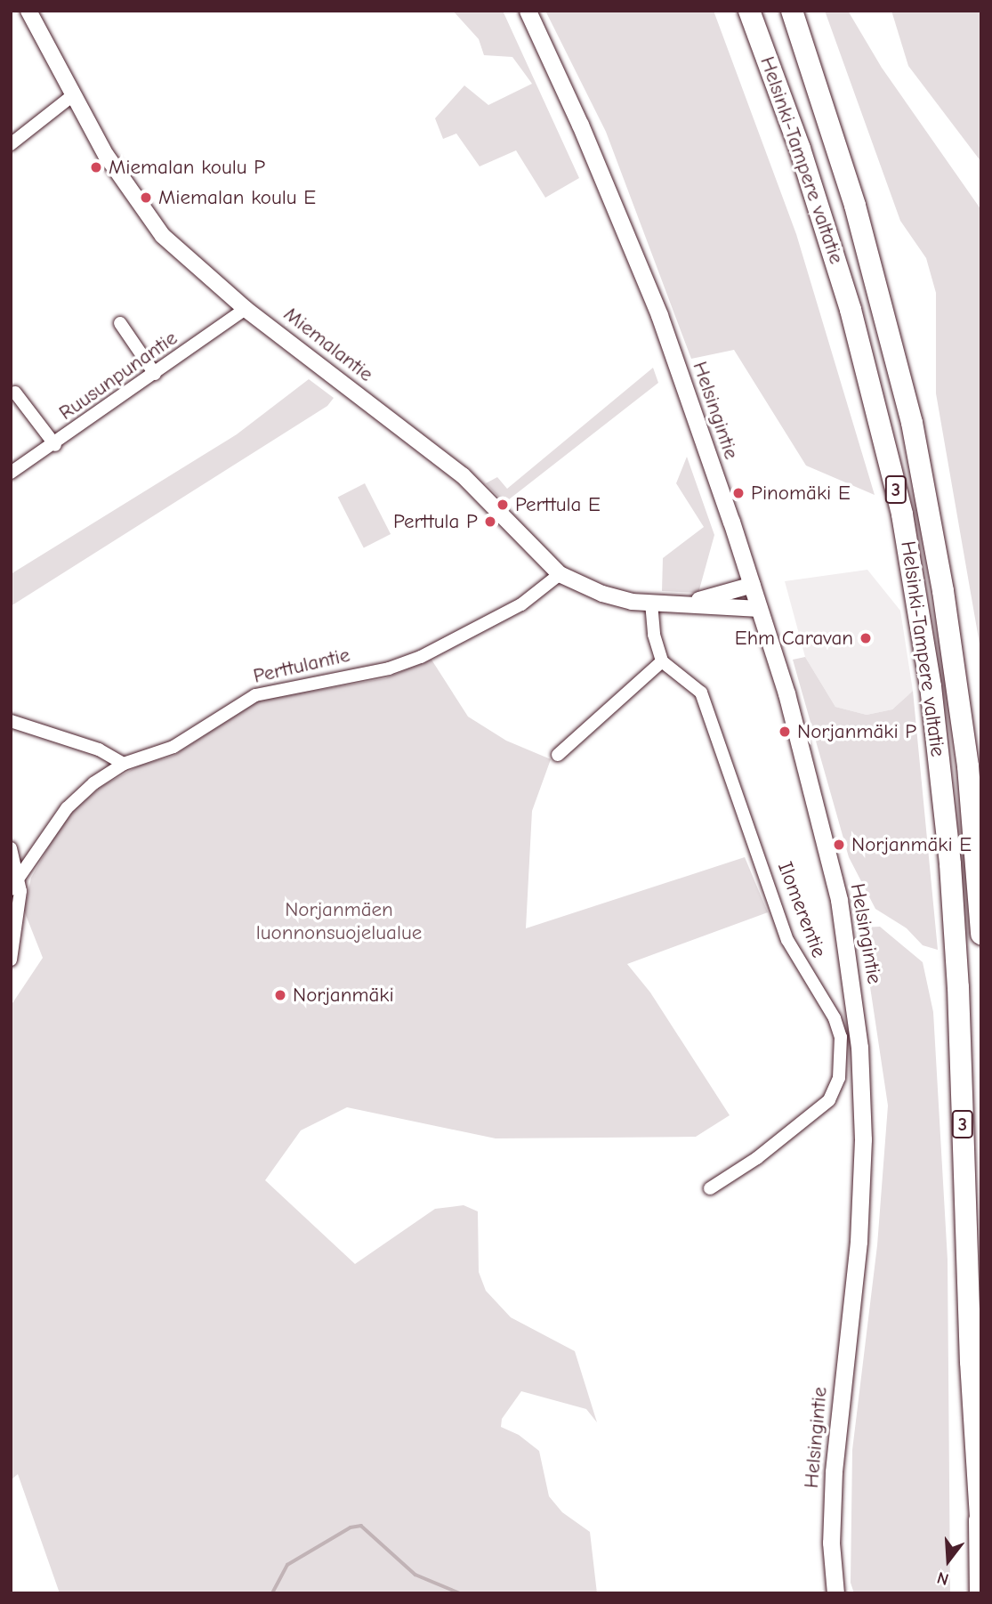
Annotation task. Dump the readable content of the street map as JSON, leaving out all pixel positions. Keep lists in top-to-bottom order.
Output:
{
  "streets": {
    "highway": ["Helsinki-Tampere valtatie", "3"],
    "main road": ["Helsingintie"],
    "street": [
      "Miemalantie",
      "Ruusunpunantie",
      "Perttulantie",
      "Ilomerentie"
    ]
  },
  "crossings": [
    ["Miemalantie", "Ruusunpunantie"],
    ["Miemalantie", "Helsingintie"],
    ["Miemalantie", "Perttulantie"]
  ],
  "parks": ["Norjanmäen luonnonsuojelualue"],
  "places": [
    "Miemalan koulu P",
    "Miemalan koulu E",
    "Pinomäki E",
    "Perttula E",
    "Perttula P",
    "Ehm Caravan",
    "Norjanmäki P",
    "Norjanmäki E",
    "Norjanmäki"
  ],
  "north": "bottom"
}
